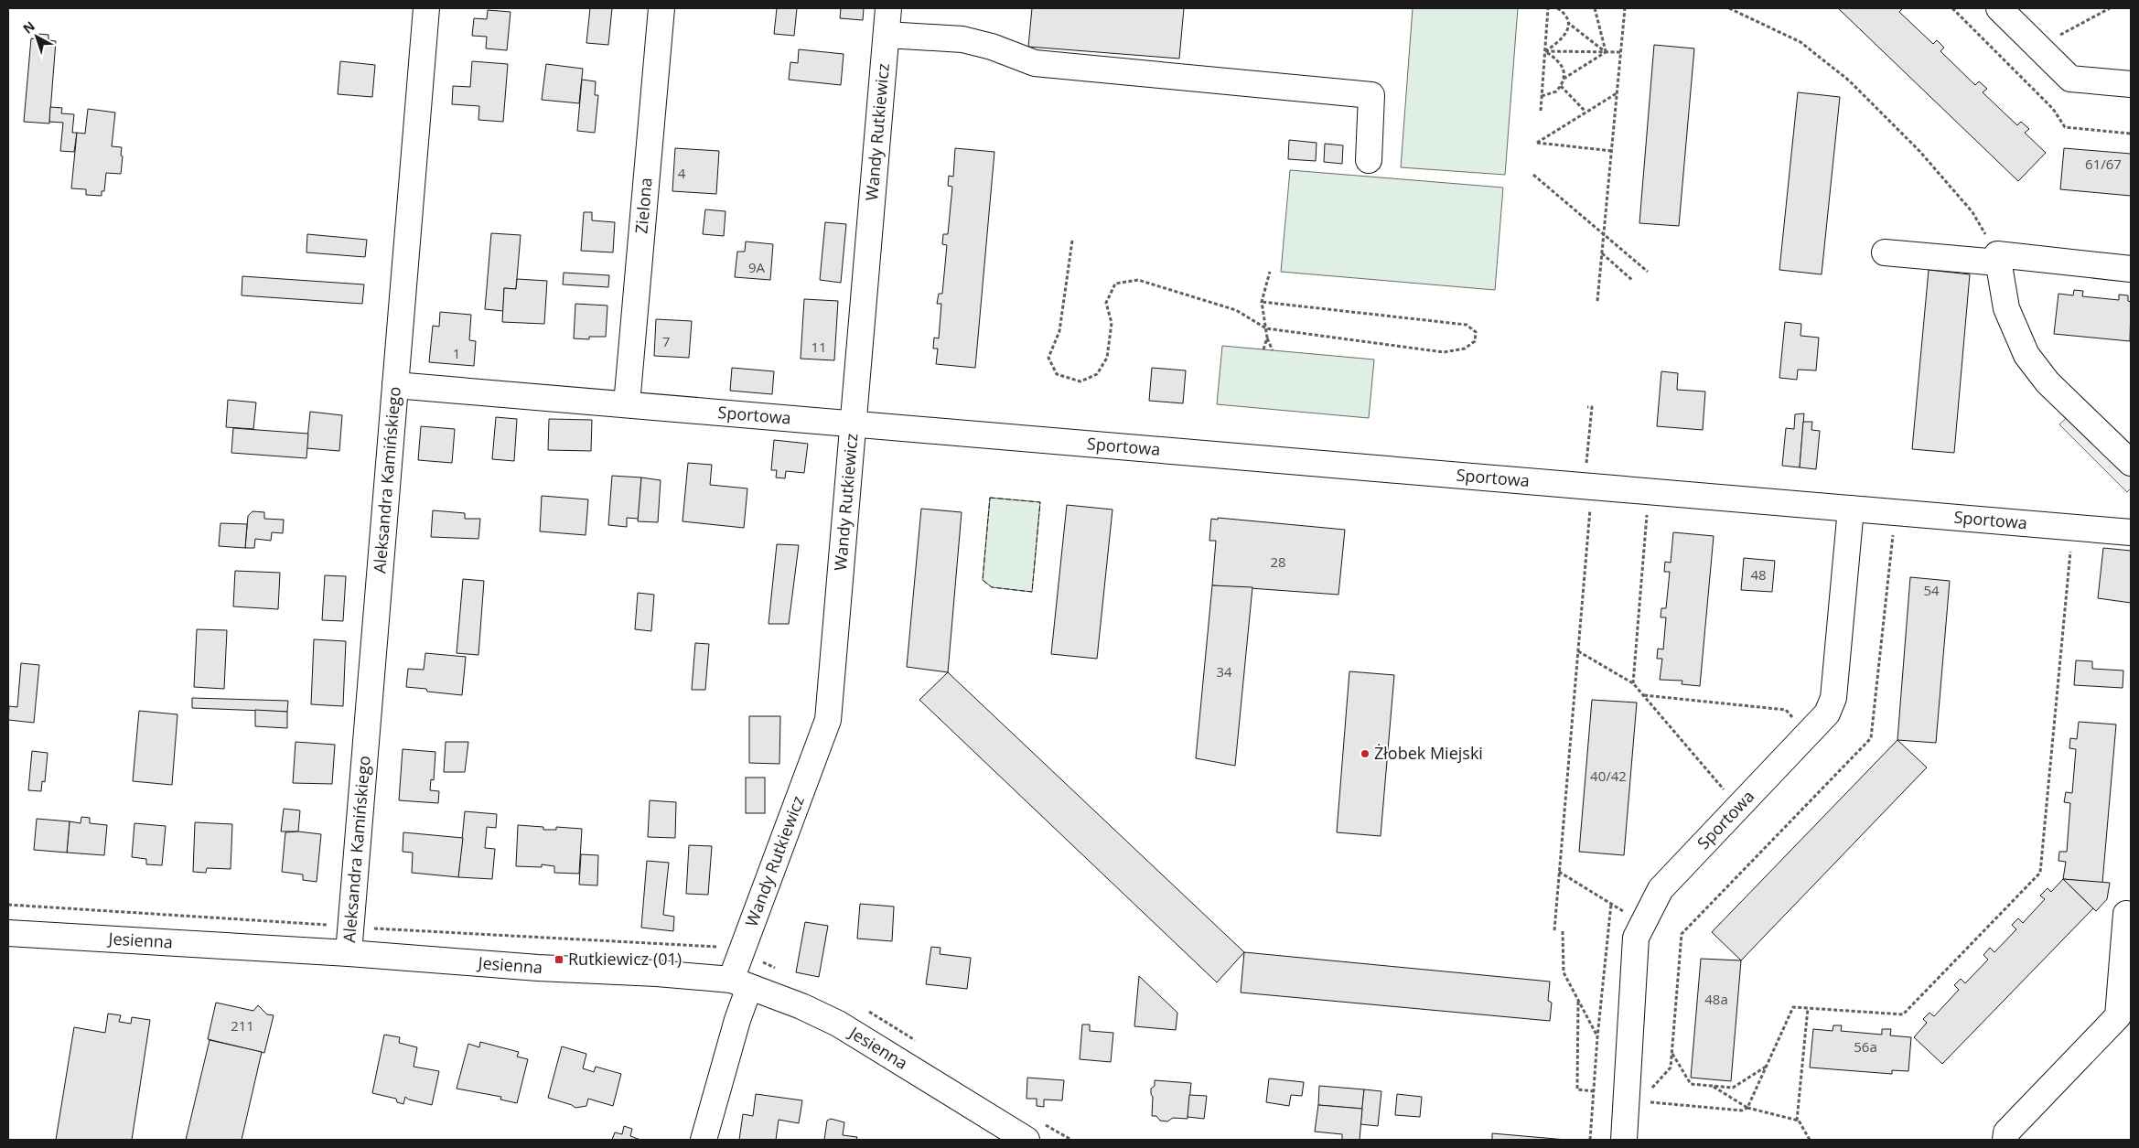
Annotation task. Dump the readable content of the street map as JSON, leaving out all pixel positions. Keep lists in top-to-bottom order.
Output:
{
  "streets": {
    "street": [
      "Wandy Rutkiewicz",
      "Zielona",
      "Sportowa",
      "Aleksandra Kamińskiego",
      "Jesienna"
    ]
  },
  "crossings": [
    ["Wandy Rutkiewicz", "Sportowa"],
    ["Wandy Rutkiewicz", "Jesienna"],
    ["Zielona", "Sportowa"],
    ["Sportowa", "Aleksandra Kamińskiego"],
    ["Aleksandra Kamińskiego", "Jesienna"]
  ],
  "places": {
    "other": ["Żłobek Miejski"],
    "transit": ["Rutkiewicz (01)"]
  },
  "house_numbers": [
    "61/67",
    "4",
    "9A",
    "7",
    "11",
    "1",
    "28",
    "48",
    "54",
    "34",
    "40/42",
    "48a",
    "211",
    "56a"
  ],
  "north": "top left"
}
